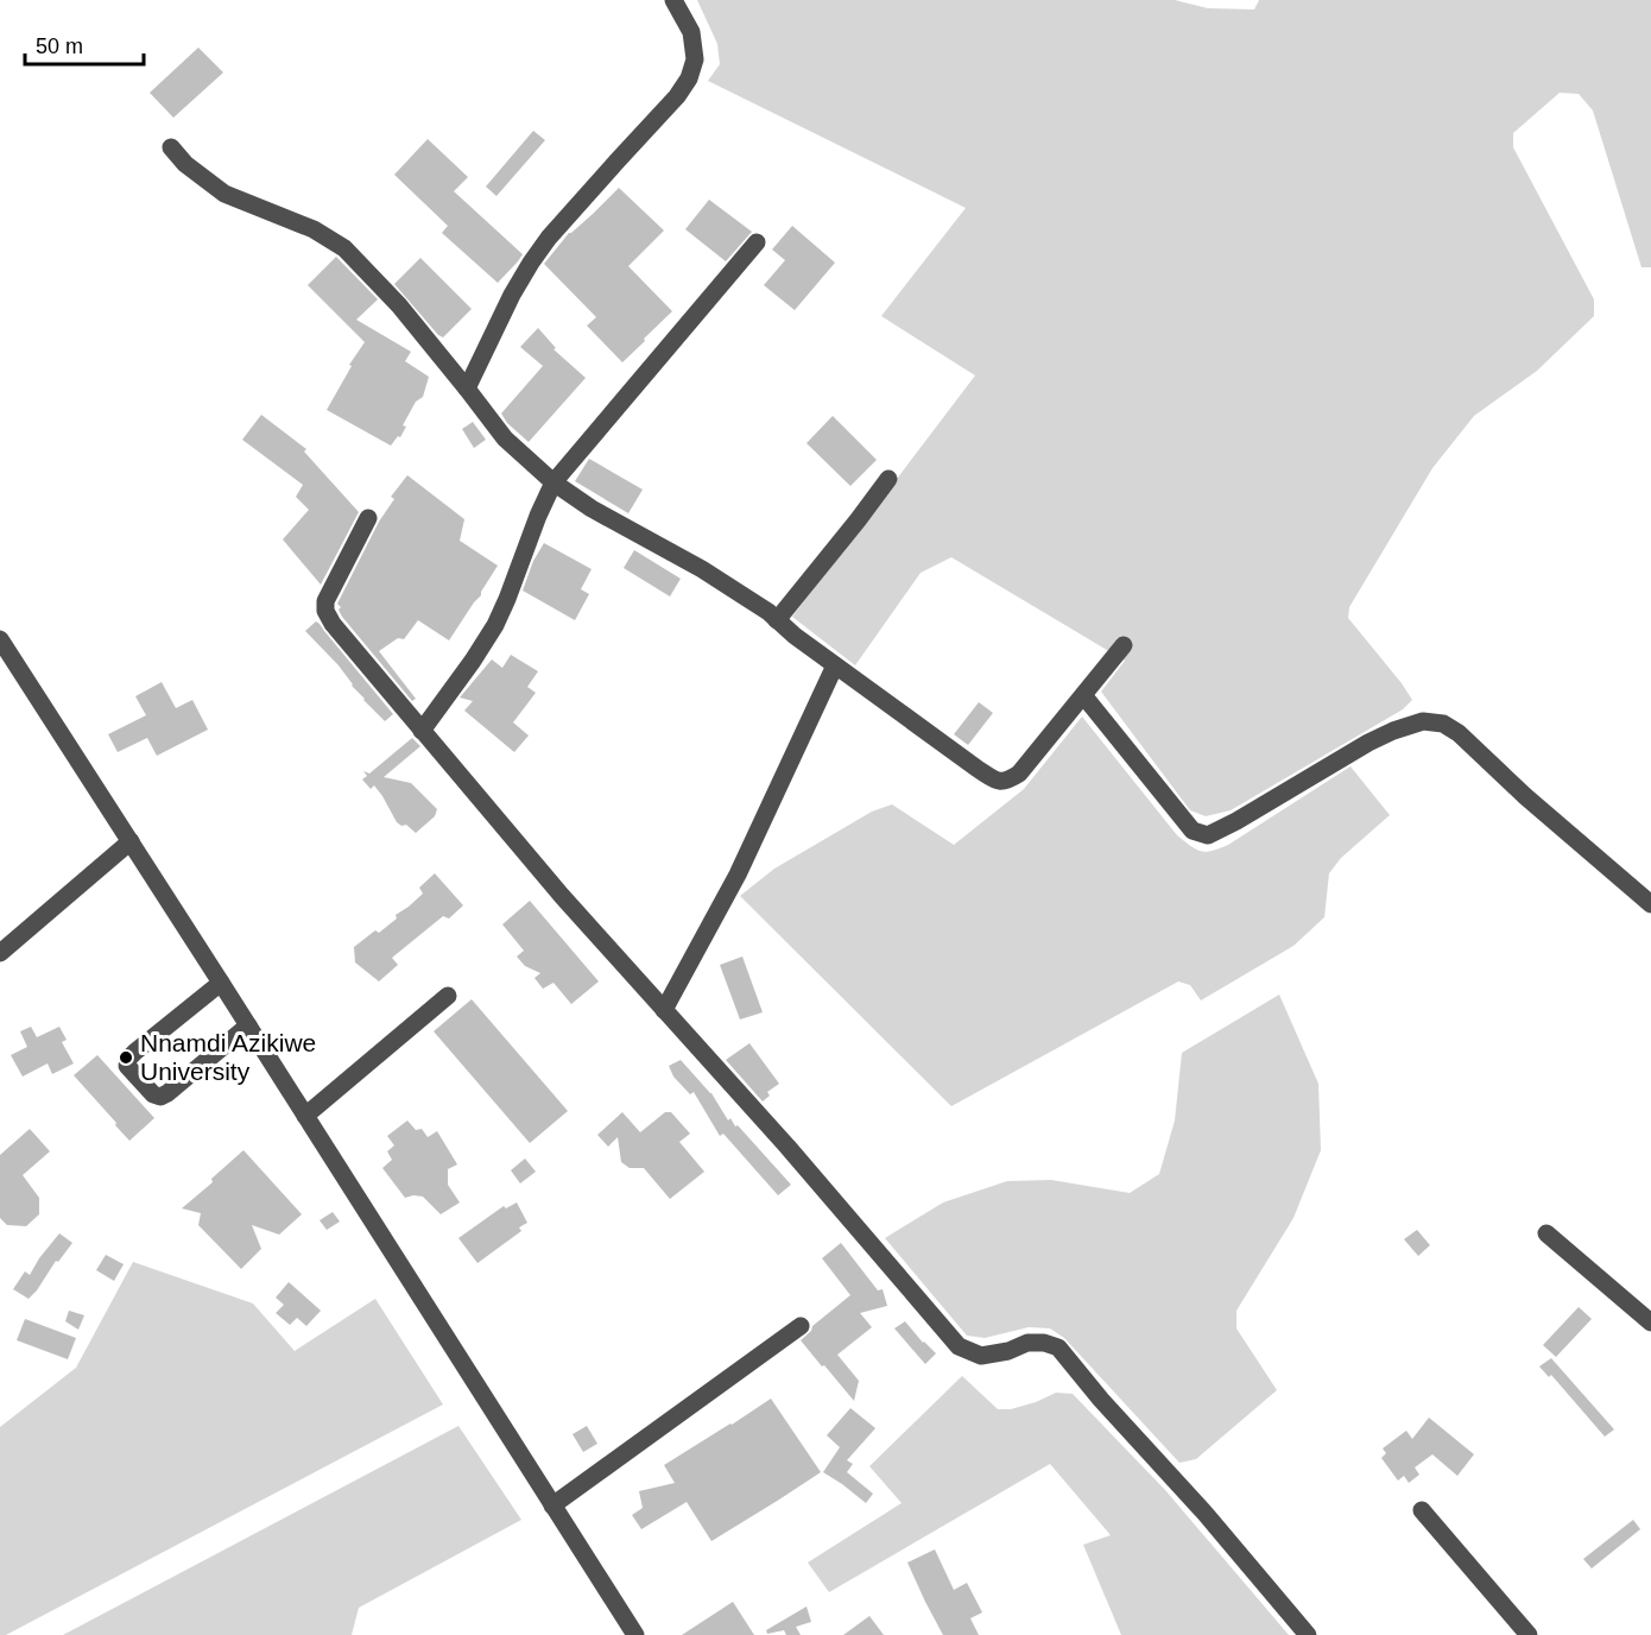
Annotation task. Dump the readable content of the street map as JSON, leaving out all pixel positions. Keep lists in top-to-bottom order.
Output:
{
  "places": ["Nnamdi Azikiwe University"],
  "scale_bar": "50 m"
}
